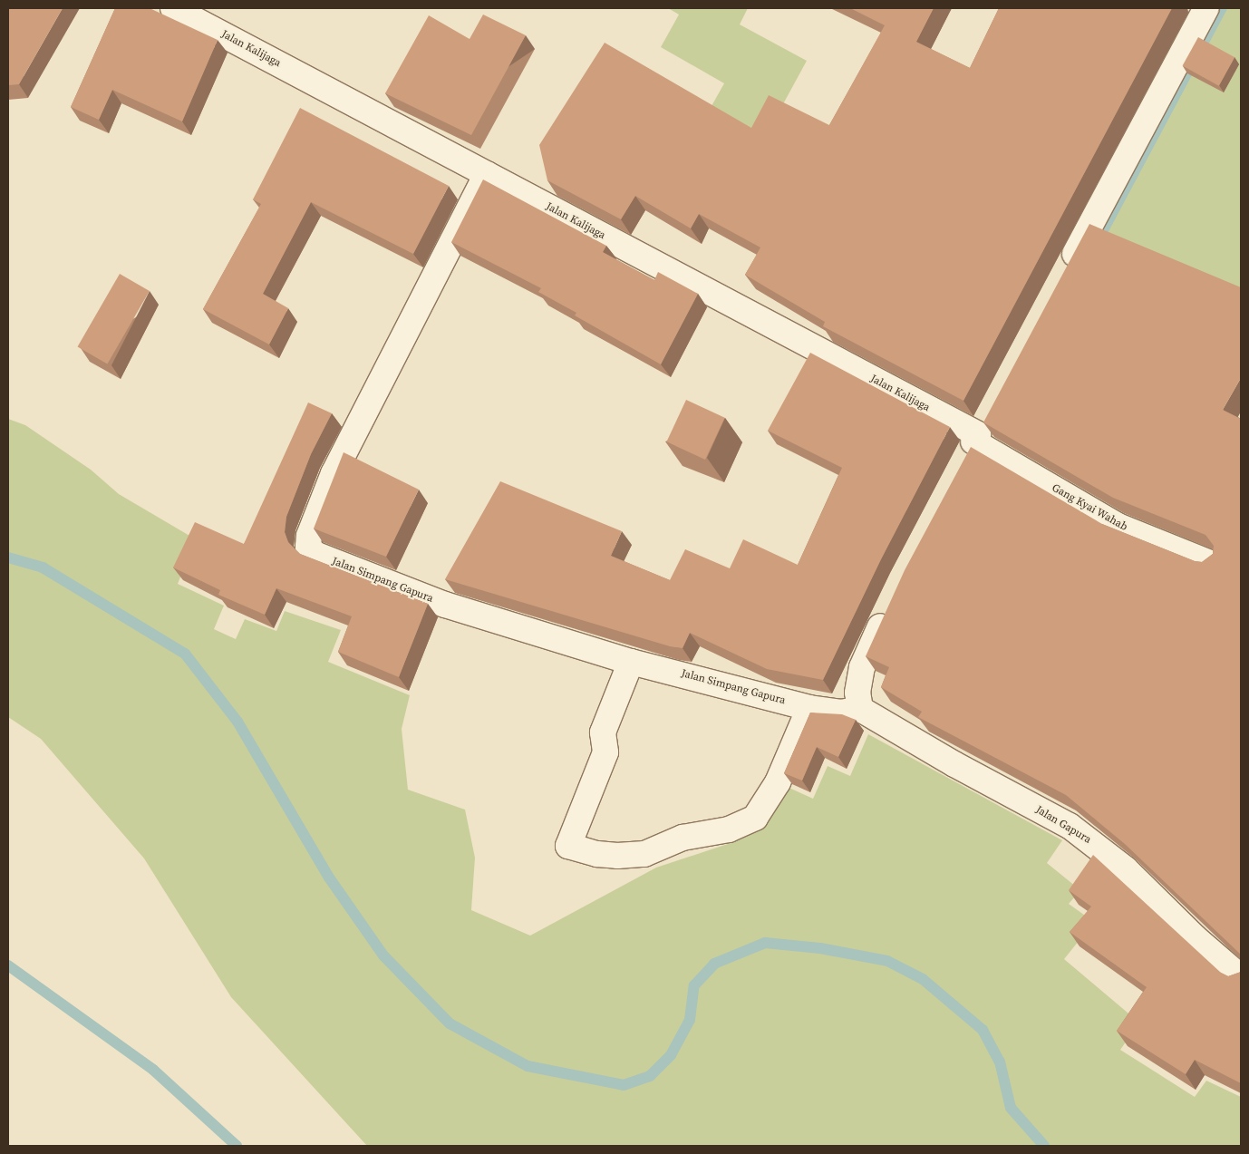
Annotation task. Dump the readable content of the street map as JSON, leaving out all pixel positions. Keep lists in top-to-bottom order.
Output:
{
  "streets": {
    "street": [
      "Jalan Kalijaga",
      "Gang Kyai Wahab",
      "Jalan Simpang Gapura",
      "Jalan Gapura"
    ]
  },
  "crossings": [
    ["Jalan Kalijaga", "Gang Kyai Wahab"],
    ["Jalan Kalijaga", "Jalan Simpang Gapura"],
    ["Jalan Simpang Gapura", "Jalan Gapura"]
  ]
}
